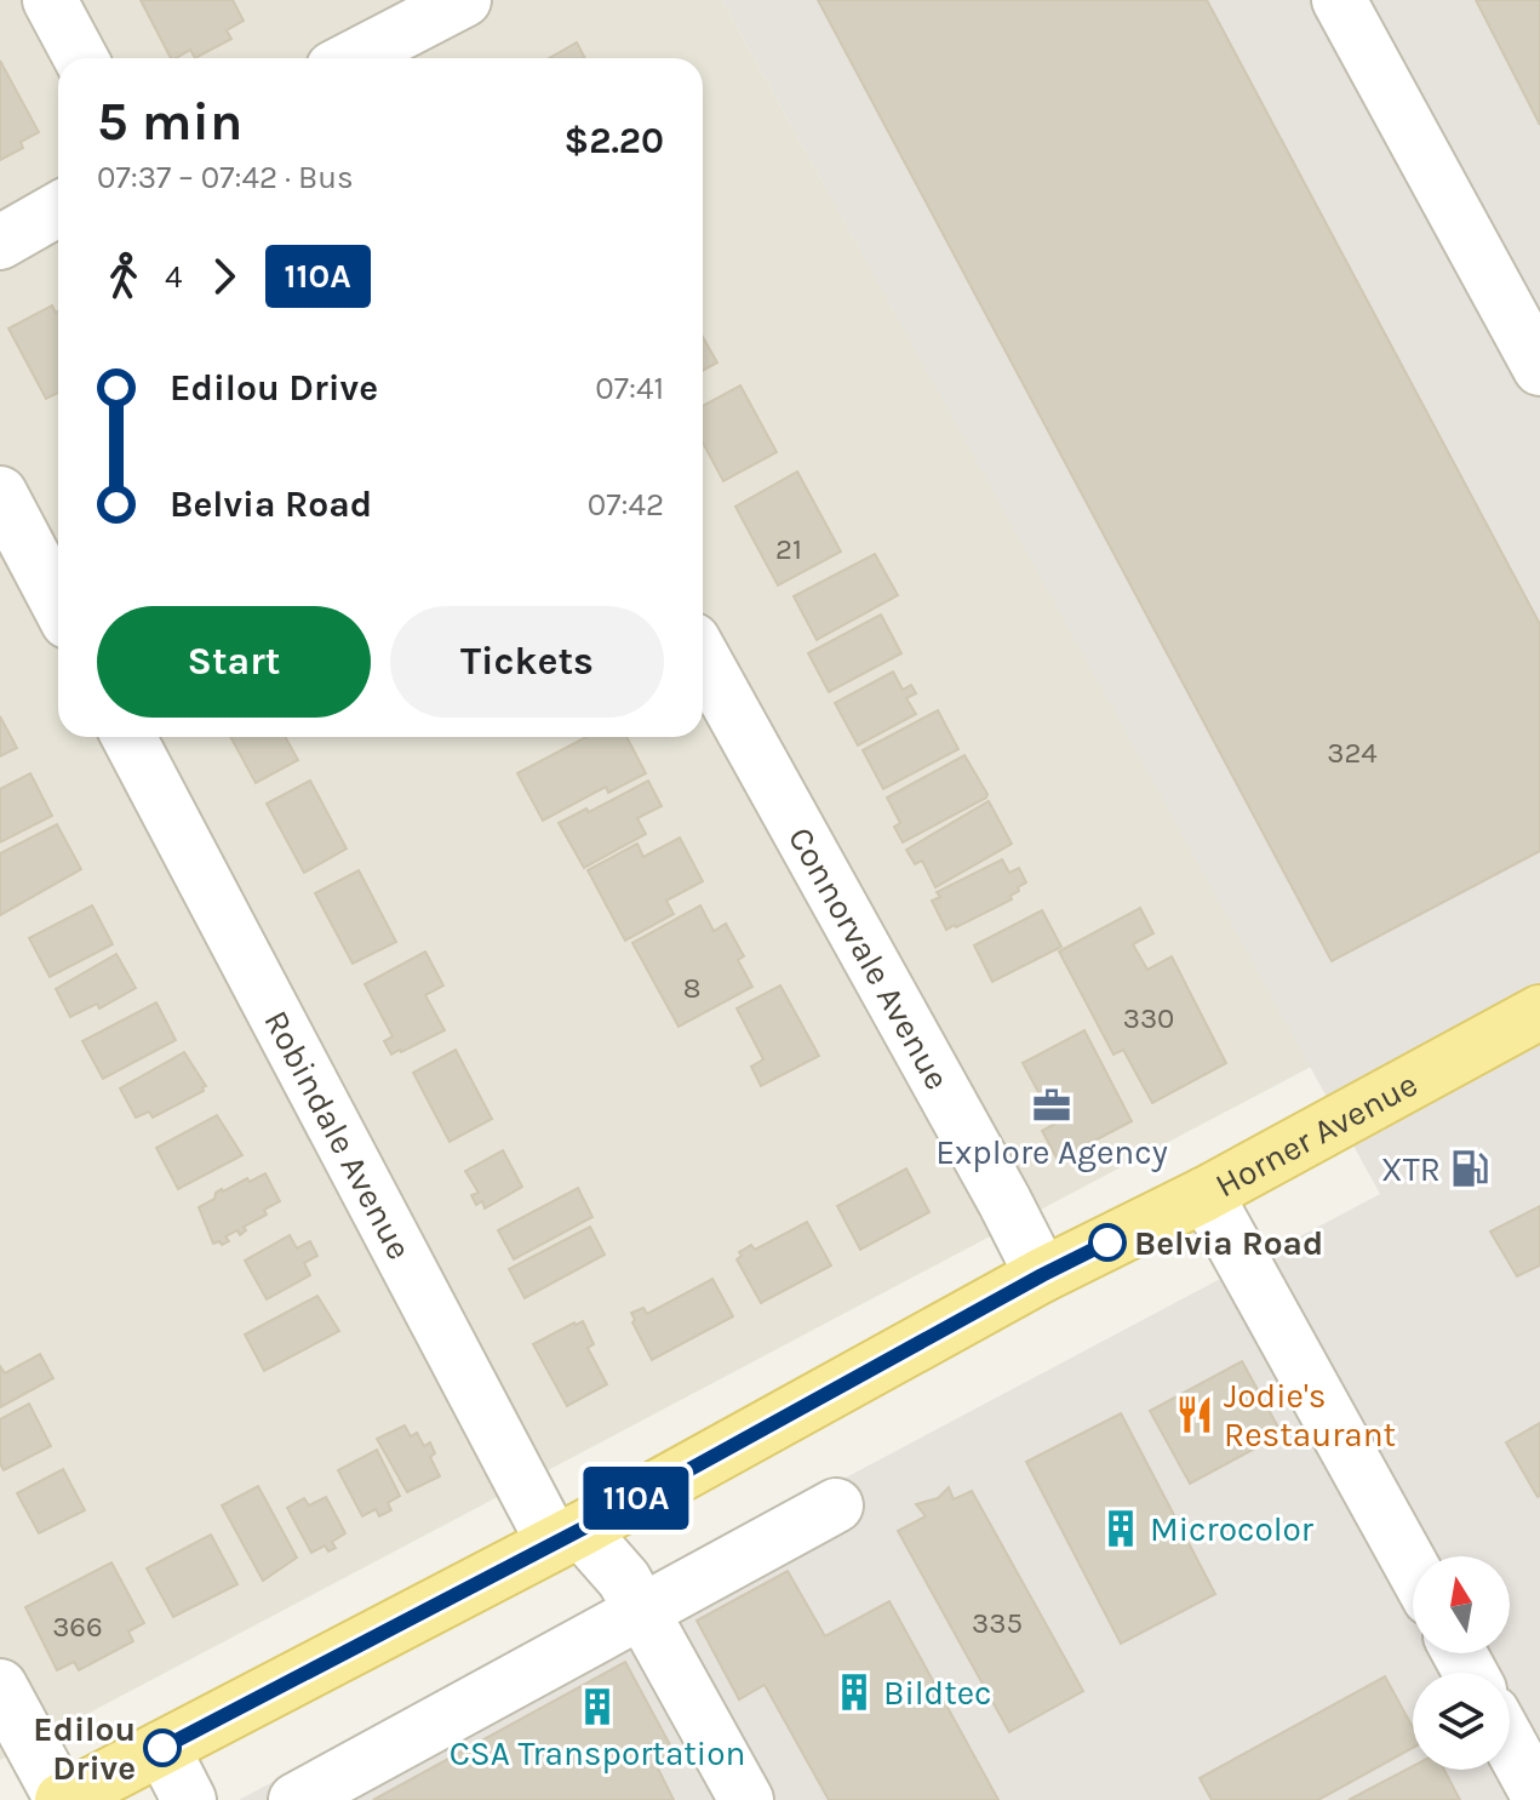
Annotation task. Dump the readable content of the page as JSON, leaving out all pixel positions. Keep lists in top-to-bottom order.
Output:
{
  "streets": {
    "main road": ["Horner Avenue"],
    "street": ["Connorvale Avenue", "Robindale Avenue"]
  },
  "crossings": [
    ["Connorvale Avenue", "Horner Avenue"],
    ["Horner Avenue", "Robindale Avenue"]
  ],
  "places": {
    "office": ["Explore Agency"],
    "fuel station": ["XTR"],
    "other": ["Belvia Road", "Edilou Drive"],
    "restaurant": ["Jodie's Restaurant"],
    "building": ["Microcolor", "Bildtec", "CSA Transportation"]
  },
  "lines": ["bus line 110A"],
  "house_numbers": [
    "21",
    "324",
    "8",
    "330",
    "335",
    "366"
  ],
  "north": "top",
  "page": {
    "on_map": "110A",
    "heading": ["5 min", "07:37 – 07:42 · Bus", "$2.20"],
    "legs": ["4", "110A"],
    "list": [
      {
        "name": "Edilou Drive",
        "value": "07:41"
      },
      {
        "name": "Belvia Road",
        "value": "07:42"
      }
    ],
    "buttons": ["Start", "Tickets"]
  }
}
